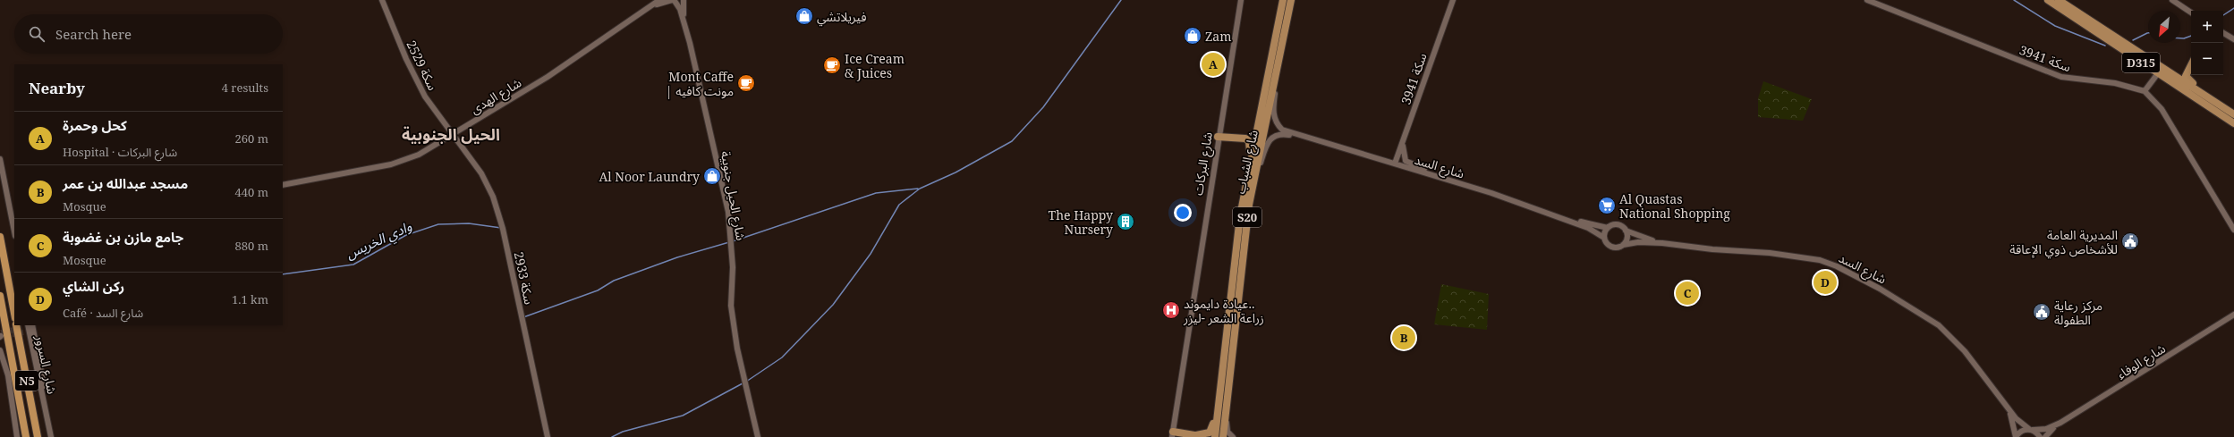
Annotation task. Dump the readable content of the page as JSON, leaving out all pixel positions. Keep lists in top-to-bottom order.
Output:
{
  "streets": {
    "highway": ["N5"],
    "main road": ["D315", "شارع الشباب", "S20"],
    "street": [
      "سكة 3941",
      "سكة 2529",
      "شارع الهدى",
      "شارع البركات",
      "شارع السد",
      "شارع الحيل جنوبية",
      "سكة 2933",
      "شارع الوفاء",
      "شارع السرور"
    ]
  },
  "crossings": [
    ["سكة 3941", "شارع السد"],
    ["سكة 2529", "شارع الهدى"],
    ["سكة 2529", "سكة 2933"],
    ["شارع الهدى", "سكة 2933"],
    ["شارع السد", "شارع الوفاء"],
    ["شارع السرور", "N5"]
  ],
  "districts": ["الحيل الجنوبية"],
  "water": ["وادي الخريس"],
  "places": {
    "shop": ["فيريلاتشي", "Zam", "Al Noor Laundry"],
    "cafe": ["Ice Cream & Juices", "Mont Caffe | مونت كافيه"],
    "supermarket": ["Al Quastas National Shopping"],
    "building": ["The Happy Nursery"],
    "public building": ["المديرية العامة للأشخاص ذوي الإعاقة", "مركز رعاية الطفولة"],
    "hospital": ["عيادة دايموند.. زراعة الشعر -ليزر"]
  },
  "north": "bottom left",
  "page": {
    "map_buttons": ["+", "−"],
    "search": "Search here",
    "pins": [
      "A",
      "D",
      "C",
      "B"
    ],
    "heading": ["Nearby", "4 results"],
    "list": [
      {
        "mark": "A",
        "name": "كحل وحمرة",
        "note": "Hospital · شارع البركات",
        "value": "260 m"
      },
      {
        "mark": "B",
        "name": "مسجد عبدالله بن عمر",
        "note": "Mosque",
        "value": "440 m"
      },
      {
        "mark": "C",
        "name": "جامع مازن بن غضوبة",
        "note": "Mosque",
        "value": "880 m"
      },
      {
        "mark": "D",
        "name": "ركن الشاي",
        "note": "Café · شارع السد",
        "value": "1.1 km"
      }
    ]
  }
}
